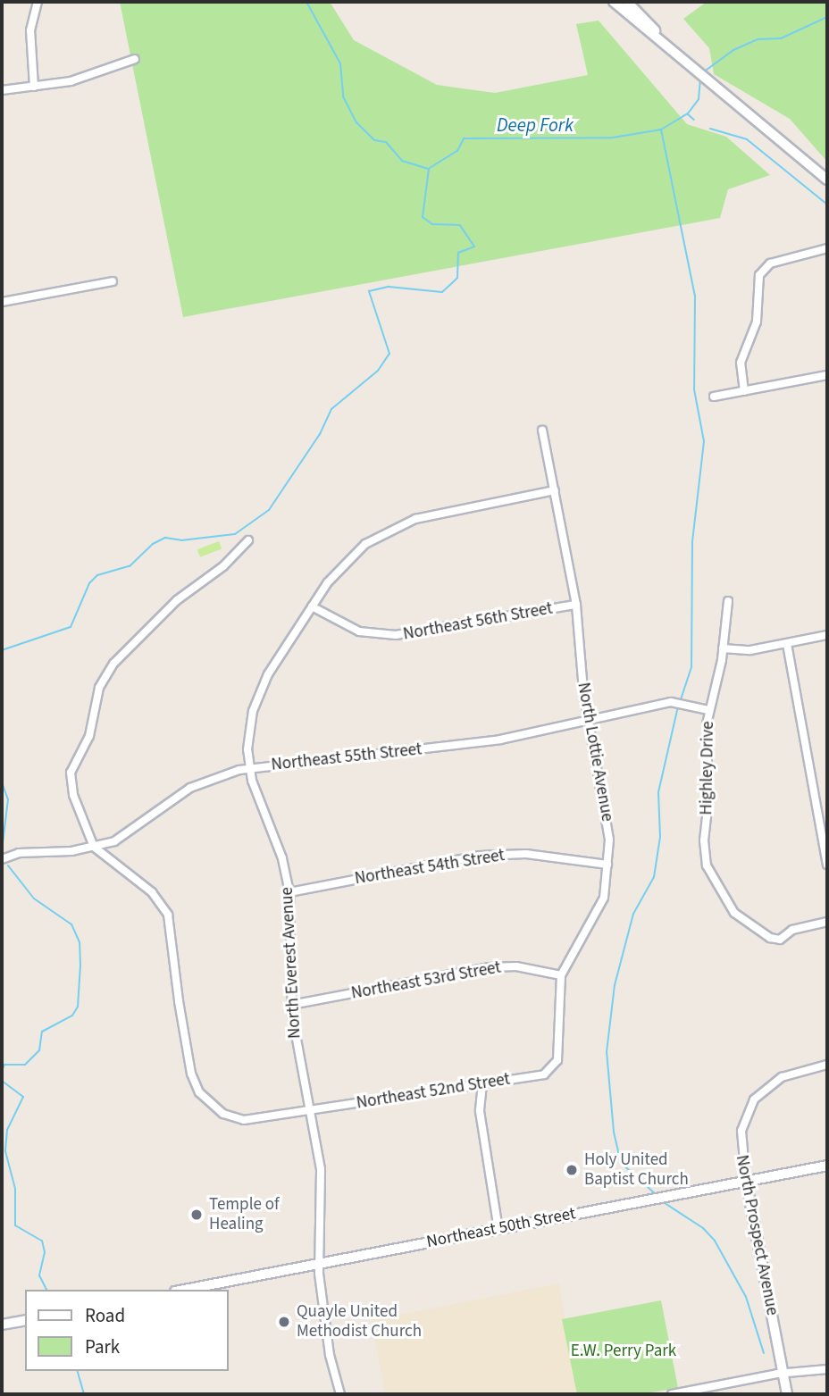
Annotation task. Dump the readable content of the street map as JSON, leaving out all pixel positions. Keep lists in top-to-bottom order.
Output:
{
  "streets": {
    "street": [
      "Northeast 56th Street",
      "North Lottie Avenue",
      "Northeast 55th Street",
      "Highley Drive",
      "Northeast 54th Street",
      "North Everest Avenue",
      "Northeast 53rd Street",
      "Northeast 52nd Street",
      "Northeast 50th Street",
      "North Prospect Avenue"
    ]
  },
  "crossings": [
    ["Northeast 56th Street", "North Lottie Avenue"],
    ["Northeast 56th Street", "North Everest Avenue"],
    ["North Lottie Avenue", "Northeast 55th Street"],
    ["North Lottie Avenue", "Northeast 54th Street"],
    ["North Lottie Avenue", "North Everest Avenue"],
    ["North Lottie Avenue", "Northeast 53rd Street"],
    ["North Lottie Avenue", "Northeast 52nd Street"],
    ["Northeast 55th Street", "Highley Drive"],
    ["Northeast 55th Street", "North Everest Avenue"],
    ["Northeast 55th Street", "Northeast 52nd Street"],
    ["Northeast 54th Street", "North Everest Avenue"],
    ["North Everest Avenue", "Northeast 53rd Street"],
    ["North Everest Avenue", "Northeast 52nd Street"],
    ["North Everest Avenue", "Northeast 50th Street"],
    ["Northeast 50th Street", "North Prospect Avenue"]
  ],
  "water": ["Deep Fork"],
  "parks": ["E.W. Perry Park"],
  "places": ["Holy United Baptist Church", "Temple of Healing", "Quayle United Methodist Church"],
  "legend": ["Road", "Park"]
}
